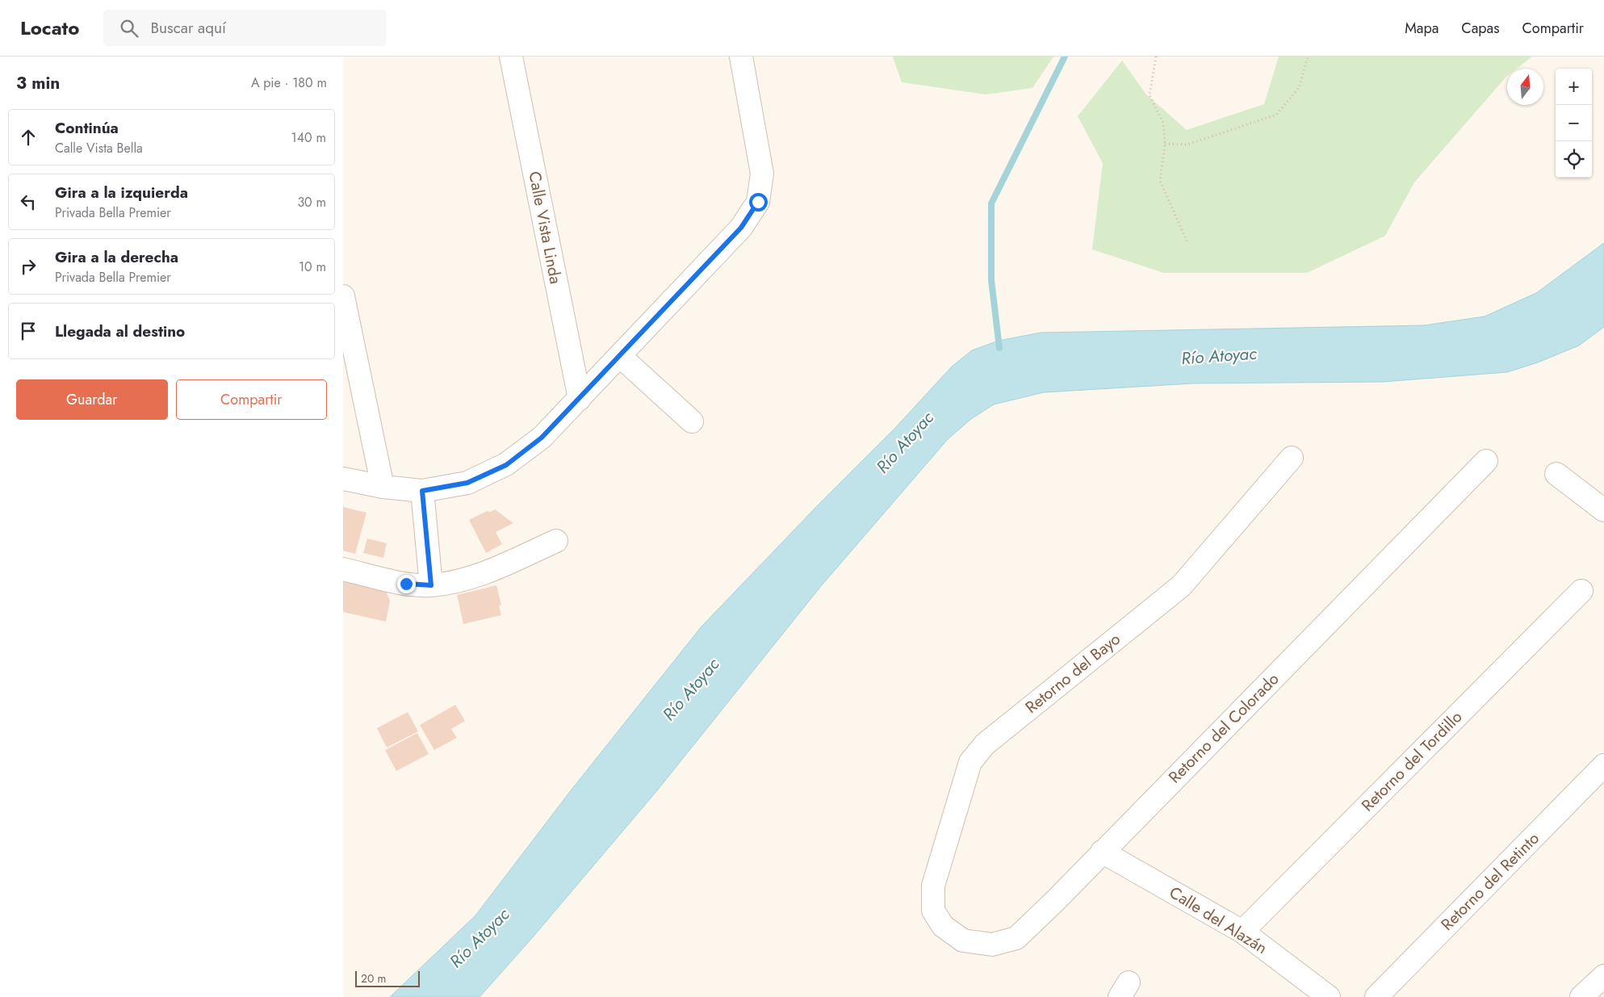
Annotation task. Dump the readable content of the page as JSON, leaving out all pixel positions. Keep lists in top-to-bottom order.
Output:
{
  "streets": {
    "street": [
      "Calle Vista Linda",
      "Retorno del Bayo",
      "Retorno del Colorado",
      "Retorno del Tordillo",
      "Retorno del Retinto",
      "Calle del Alazán"
    ]
  },
  "crossings": [
    ["Retorno del Bayo", "Retorno del Colorado"],
    ["Retorno del Colorado", "Calle del Alazán"],
    ["Retorno del Tordillo", "Calle del Alazán"]
  ],
  "water": ["Río Atoyac"],
  "scale_bar": "20 m",
  "north": "top",
  "page": {
    "header": "Locato",
    "search": "Buscar aquí",
    "nav": ["Mapa", "Capas", "Compartir"],
    "heading": ["3 min", "A pie · 180 m"],
    "map_buttons": ["+", "−"],
    "list": [
      ["Continúa", "Calle Vista Bella", "140 m"],
      ["Gira a la izquierda", "Privada Bella Premier", "30 m"],
      ["Gira a la derecha", "Privada Bella Premier", "10 m"],
      "Llegada al destino"
    ],
    "buttons": ["Guardar", "Compartir"],
    "scale": "20 m"
  }
}
